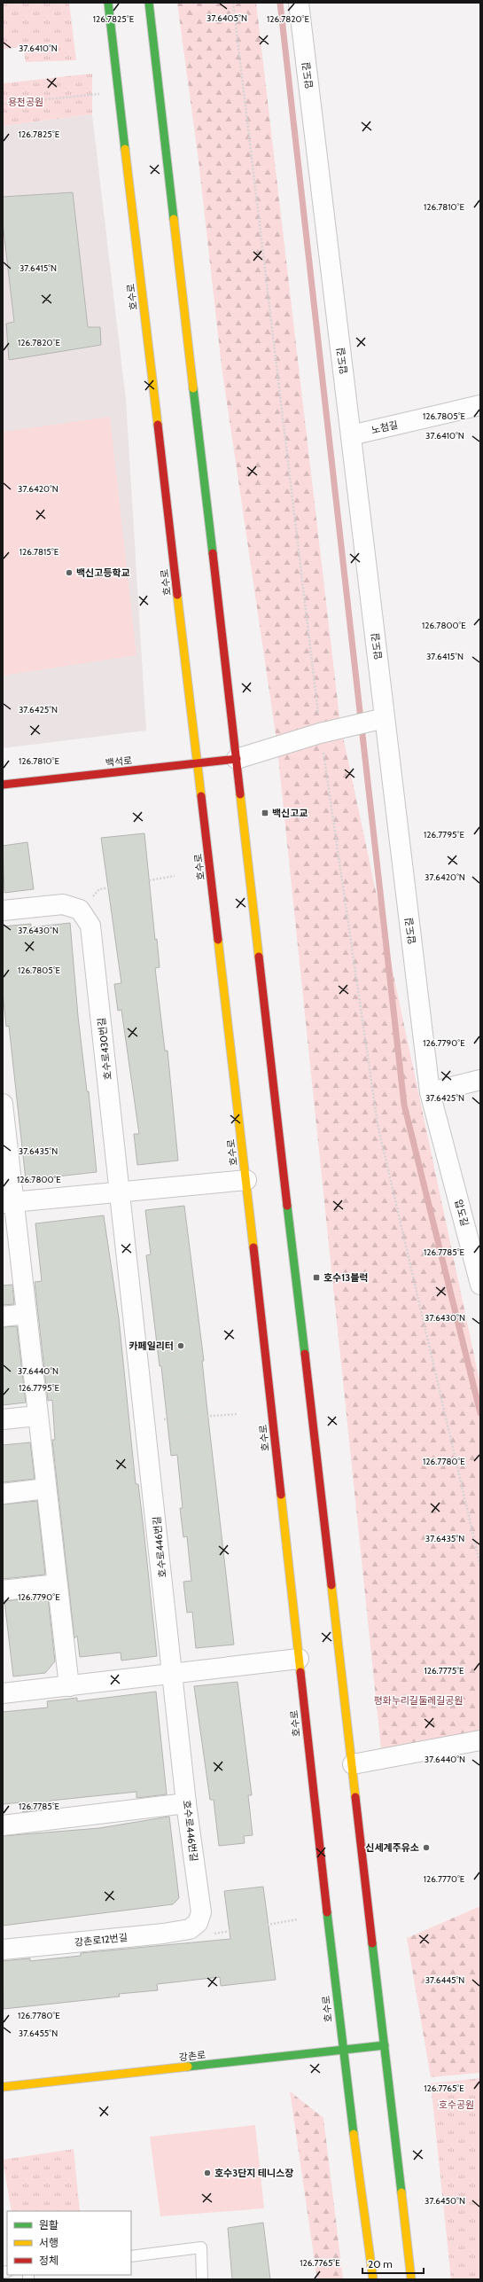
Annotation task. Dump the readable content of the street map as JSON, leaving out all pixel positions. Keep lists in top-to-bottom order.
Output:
{
  "streets": {
    "main road": ["호수로", "백석로", "강촌로"],
    "street": [
      "압도길",
      "노첨길",
      "호수로430번길",
      "호수로446번길",
      "강촌로12번길"
    ]
  },
  "crossings": [
    ["압도길", "노첨길"],
    ["호수로", "백석로"],
    ["호수로", "강촌로"],
    ["호수로430번길", "호수로446번길"],
    ["호수로446번길", "강촌로12번길"]
  ],
  "parks": ["용천공원", "평화누리길둘레길공원", "호수공원"],
  "places": {
    "other": [
      "백신고등학교",
      "카페일리터",
      "신세계주유소",
      "호수3단지 테니스장"
    ],
    "transit": ["백신고교", "호수13블럭"]
  },
  "legend": ["원활", "서행", "정체"],
  "scale_bar": "20 m",
  "coordinates": [
    "37.6405°N",
    "126.7825°E",
    "126.7820°E",
    "37.6410°N",
    "126.7810°E",
    "37.6415°N",
    "126.7805°E",
    "37.6420°N",
    "126.7815°E",
    "126.7800°E",
    "37.6425°N",
    "126.7795°E",
    "37.6430°N",
    "126.7790°E",
    "37.6435°N",
    "126.7785°E",
    "37.6440°N",
    "126.7780°E",
    "126.7775°E",
    "126.7770°E",
    "37.6445°N",
    "37.6455°N",
    "126.7765°E",
    "37.6450°N"
  ]
}
